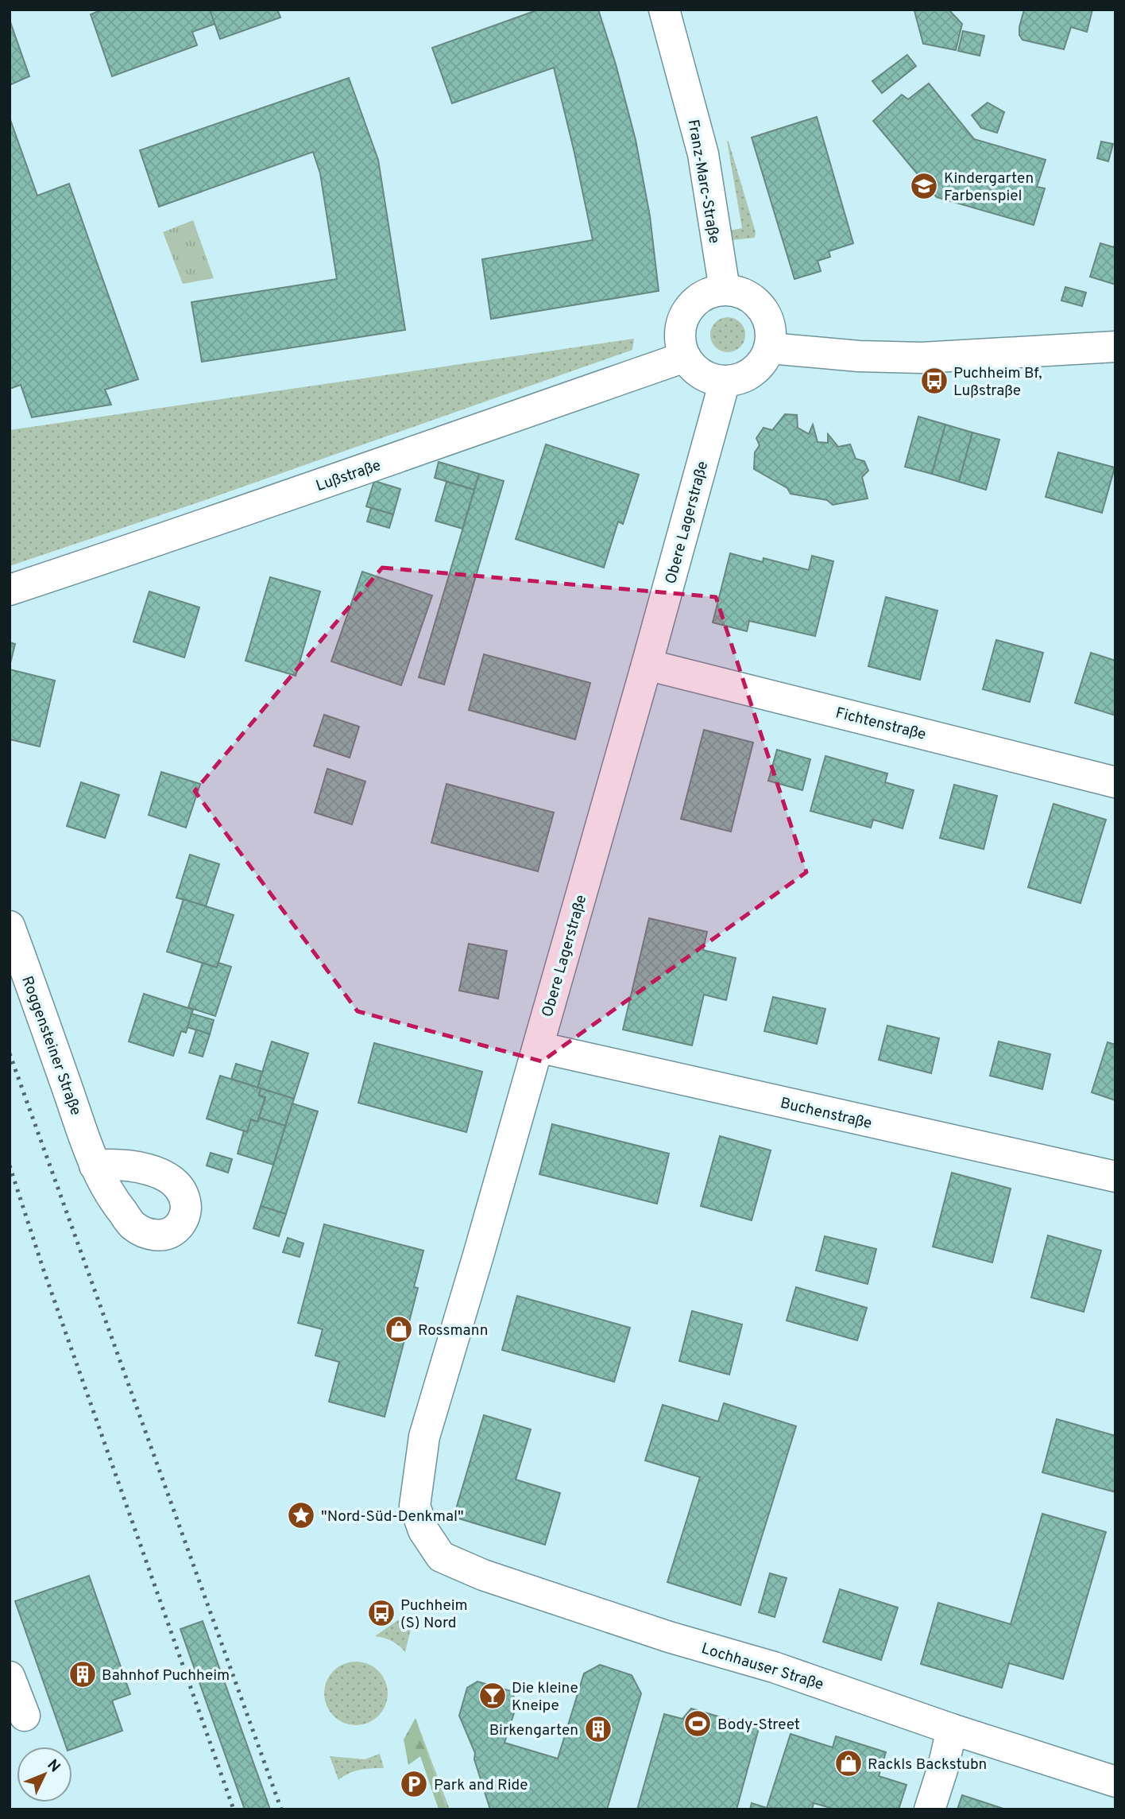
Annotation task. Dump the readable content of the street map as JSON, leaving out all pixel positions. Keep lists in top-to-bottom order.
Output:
{
  "streets": {
    "street": [
      "Franz-Marc-Straße",
      "Lußstraße",
      "Obere Lagerstraße",
      "Fichtenstraße",
      "Roggensteiner Straße",
      "Buchenstraße",
      "Lochhauser Straße"
    ]
  },
  "crossings": [
    ["Franz-Marc-Straße", "Lußstraße"],
    ["Franz-Marc-Straße", "Obere Lagerstraße"],
    ["Lußstraße", "Obere Lagerstraße"],
    ["Obere Lagerstraße", "Fichtenstraße"],
    ["Obere Lagerstraße", "Buchenstraße"],
    ["Obere Lagerstraße", "Lochhauser Straße"]
  ],
  "places": {
    "school or university": ["Kindergarten Farbenspiel"],
    "bus stop": ["Puchheim Bf, Lußstraße", "Puchheim (S) Nord"],
    "shop": ["Rossmann", "Rackls Backstubn"],
    "place": ["\"Nord-Süd-Denkmal\""],
    "building": ["Bahnhof Puchheim", "Birkengarten"],
    "bar": ["Die kleine Kneipe"],
    "sports": ["Body-Street"],
    "parking": ["Park and Ride"]
  },
  "north": "top right"
}
